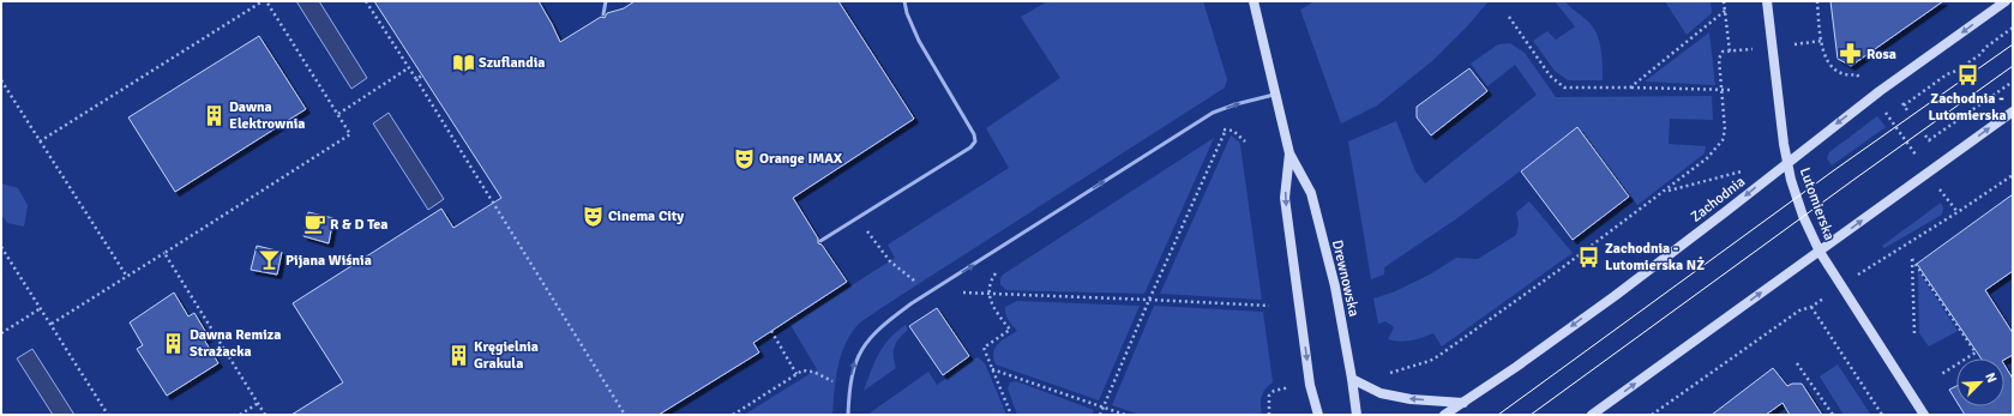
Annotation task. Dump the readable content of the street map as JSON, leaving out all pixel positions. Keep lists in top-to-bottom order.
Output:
{
  "streets": {
    "main road": ["Zachodnia", "Lutomierska", "Drewnowska"]
  },
  "crossings": [
    ["Zachodnia", "Lutomierska"]
  ],
  "one_way": ["Zachodnia"],
  "places": {
    "pharmacy": ["Rosa"],
    "library": ["Szuflandia"],
    "bus stop": ["Zachodnia - Lutomierska", "Zachodnia - Lutomierska NŻ"],
    "building": ["Dawna Elektrownia", "Dawna Remiza Strażacka", "Kręgielnia Grakula"],
    "theatre": ["Orange IMAX", "Cinema City"],
    "cafe": ["R & D Tea"],
    "bar": ["Pijana Wiśnia"]
  },
  "north": "top right"
}
